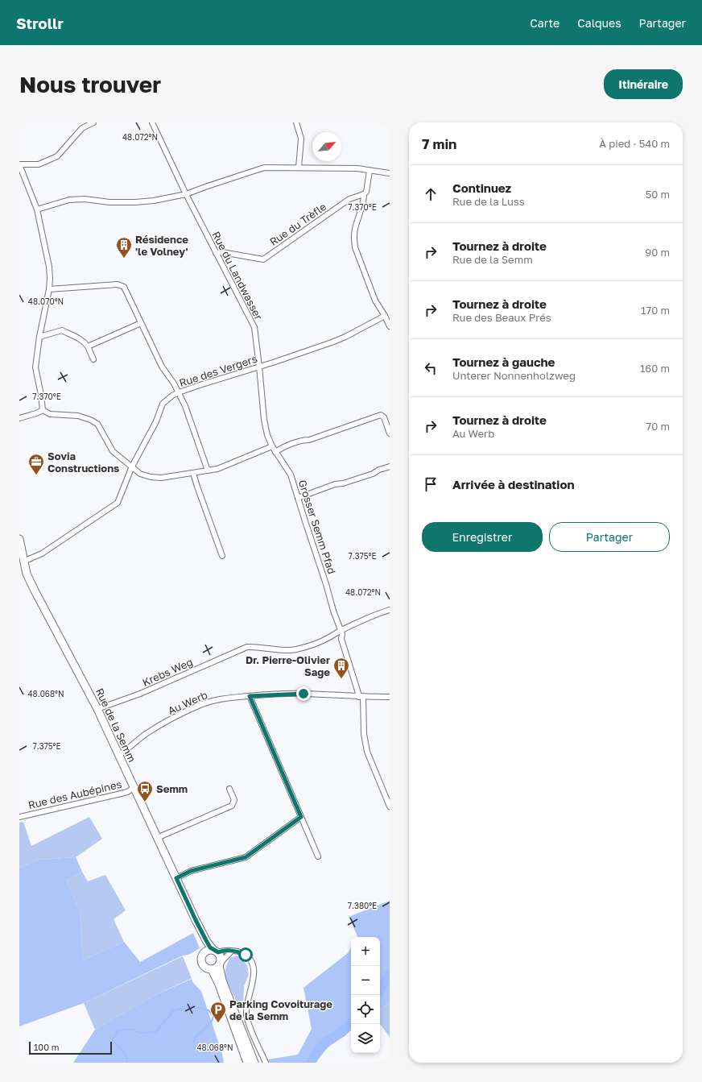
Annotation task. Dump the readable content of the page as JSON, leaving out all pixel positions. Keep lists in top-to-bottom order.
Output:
{
  "streets": {
    "main road": ["Rue de la Semm"],
    "street": [
      "Rue du Trèfle",
      "Rue du Landwasser",
      "Rue des Vergers",
      "Grosser Semm Pfad",
      "Krebs Weg",
      "Au Werb",
      "Rue des Aubépines"
    ]
  },
  "crossings": [
    ["Rue du Trèfle", "Rue du Landwasser"],
    ["Rue du Landwasser", "Rue des Vergers"],
    ["Rue du Landwasser", "Grosser Semm Pfad"],
    ["Rue des Vergers", "Rue de la Semm"],
    ["Grosser Semm Pfad", "Krebs Weg"],
    ["Grosser Semm Pfad", "Au Werb"],
    ["Krebs Weg", "Rue de la Semm"],
    ["Au Werb", "Rue de la Semm"],
    ["Rue de la Semm", "Rue des Aubépines"]
  ],
  "places": {
    "building": ["Résidence 'le Volney'", "Dr. Pierre-Olivier Sage"],
    "office": ["Sovia Constructions"],
    "bus stop": ["Semm"],
    "parking": ["Parking Covoiturage de la Semm"]
  },
  "scale_bar": "100 m",
  "north": "top right",
  "page": {
    "header": "Strollr",
    "nav": ["Carte", "Calques", "Partager"],
    "buttons": [
      "Itinéraire",
      ["Enregistrer", "Partager"]
    ],
    "title": "Nous trouver",
    "heading": ["7 min", "À pied · 540 m"],
    "list": [
      ["Continuez", "Rue de la Luss", "50 m"],
      ["Tournez à droite", "Rue de la Semm", "90 m"],
      ["Tournez à droite", "Rue des Beaux Prés", "170 m"],
      ["Tournez à gauche", "Unterer Nonnenholzweg", "160 m"],
      ["Tournez à droite", "Au Werb", "70 m"],
      "Arrivée à destination"
    ],
    "map_buttons": ["+", "−"],
    "scale": "100 m"
  },
  "coordinates": [
    "48.072°N",
    "7.370°E",
    "48.070°N",
    "7.375°E",
    "48.068°N",
    "7.380°E"
  ]
}
